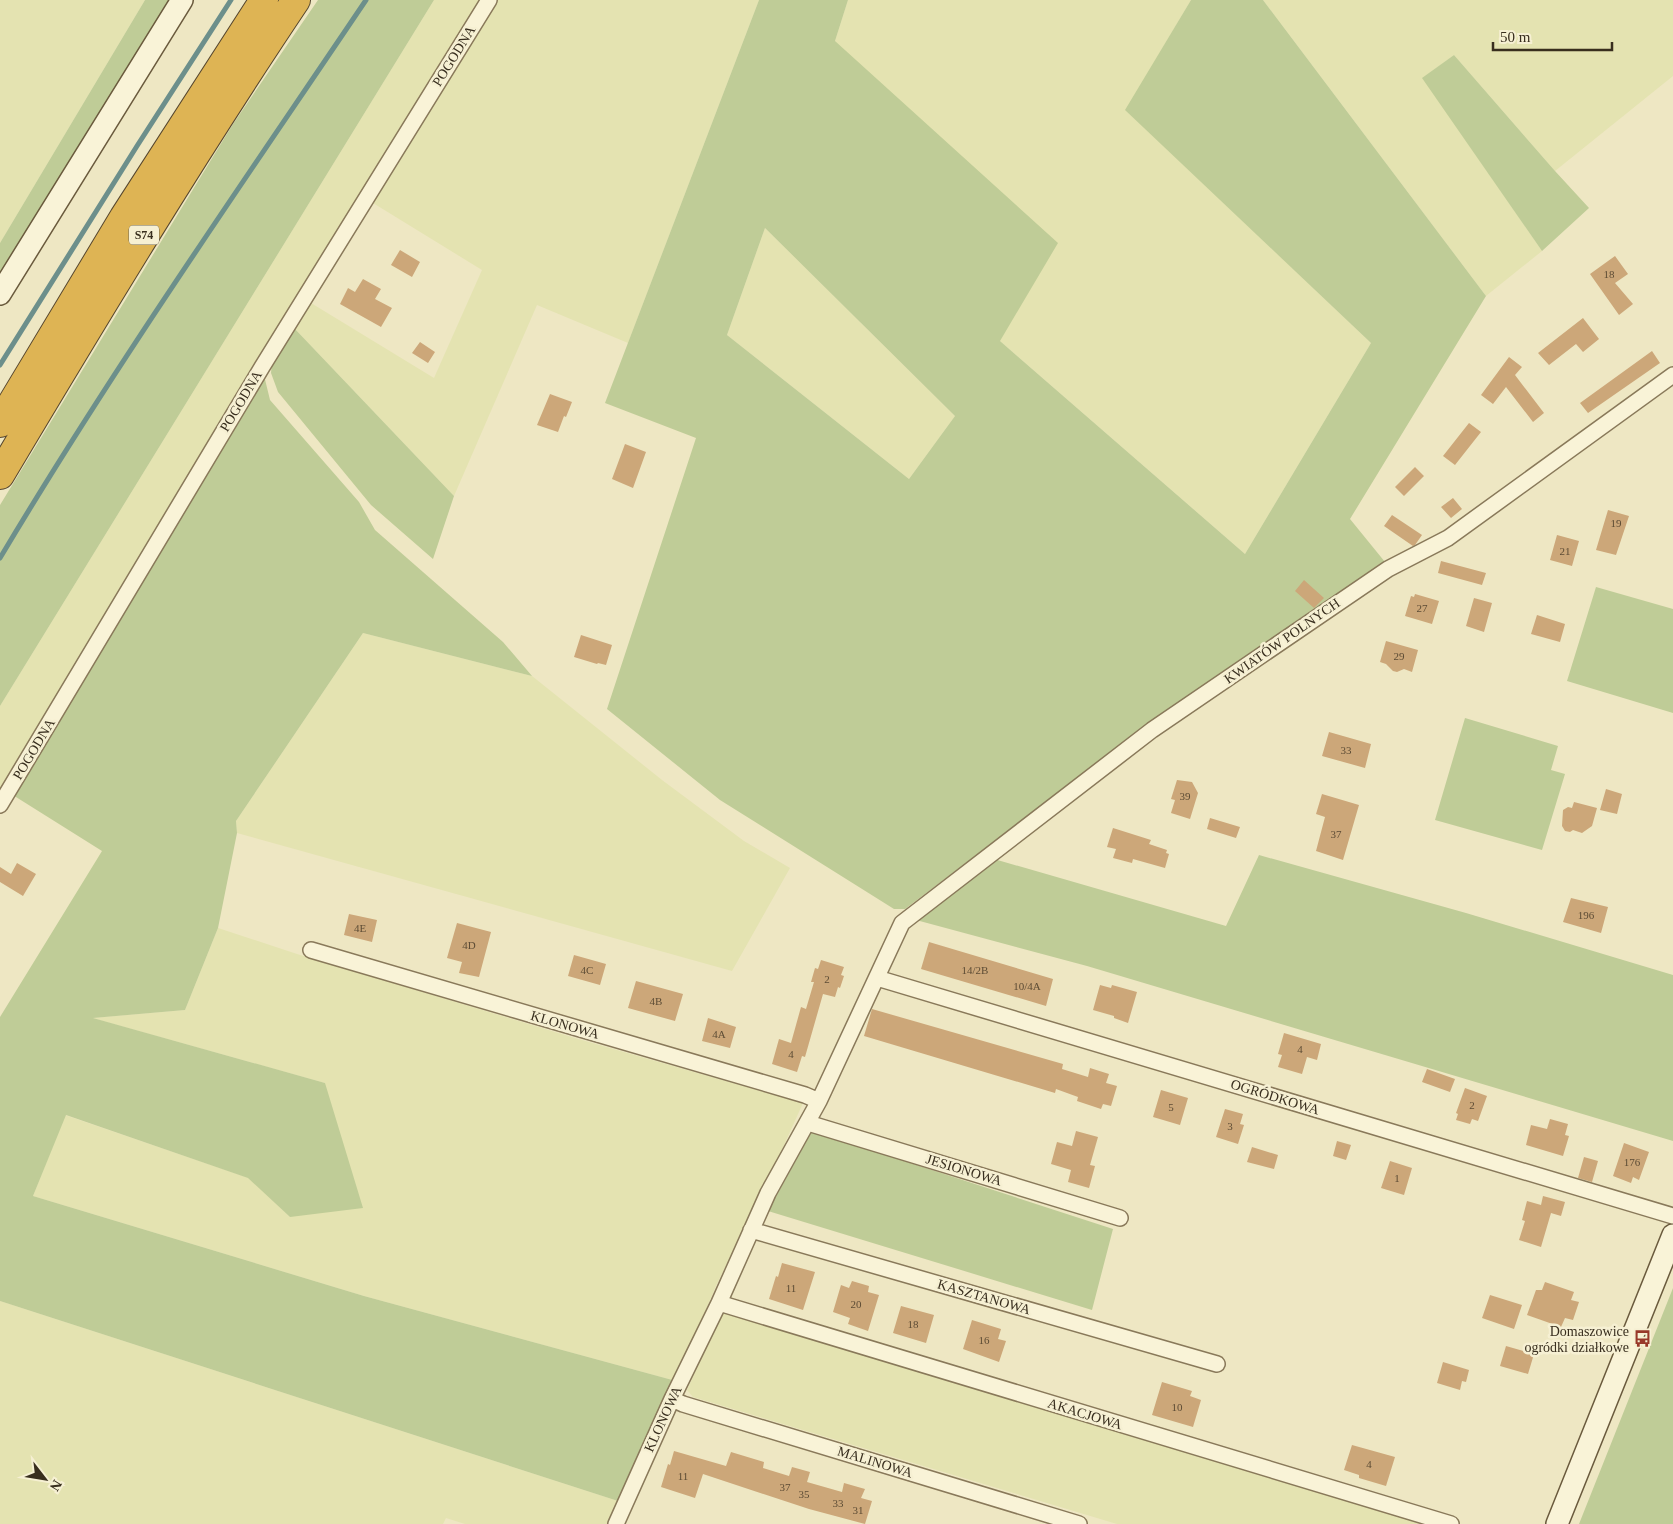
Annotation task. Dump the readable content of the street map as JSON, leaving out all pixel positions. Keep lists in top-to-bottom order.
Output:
{
  "streets": {
    "highway": ["S74"],
    "street": [
      "POGODNA",
      "KWIATÓW POLNYCH",
      "KLONOWA",
      "OGRÓDKOWA",
      "JESIONOWA",
      "KASZTANOWA",
      "AKACJOWA",
      "MALINOWA"
    ]
  },
  "crossings": [
    ["KWIATÓW POLNYCH", "KLONOWA"],
    ["KLONOWA", "OGRÓDKOWA"],
    ["KLONOWA", "JESIONOWA"],
    ["KLONOWA", "KASZTANOWA"],
    ["KLONOWA", "AKACJOWA"],
    ["KLONOWA", "MALINOWA"]
  ],
  "places": {
    "bus stop": ["Domaszowice ogródki działkowe"]
  },
  "house_numbers": [
    "18",
    "19",
    "21",
    "27",
    "29",
    "33",
    "39",
    "37",
    "196",
    "4E",
    "4D",
    "4C",
    "14/2B",
    "2",
    "10/4A",
    "4B",
    "4A",
    "4",
    "4",
    "2",
    "5",
    "3",
    "176",
    "1",
    "11",
    "20",
    "18",
    "16",
    "10",
    "4",
    "11",
    "37",
    "35",
    "33",
    "31"
  ],
  "scale_bar": "50 m",
  "north": "bottom right"
}
